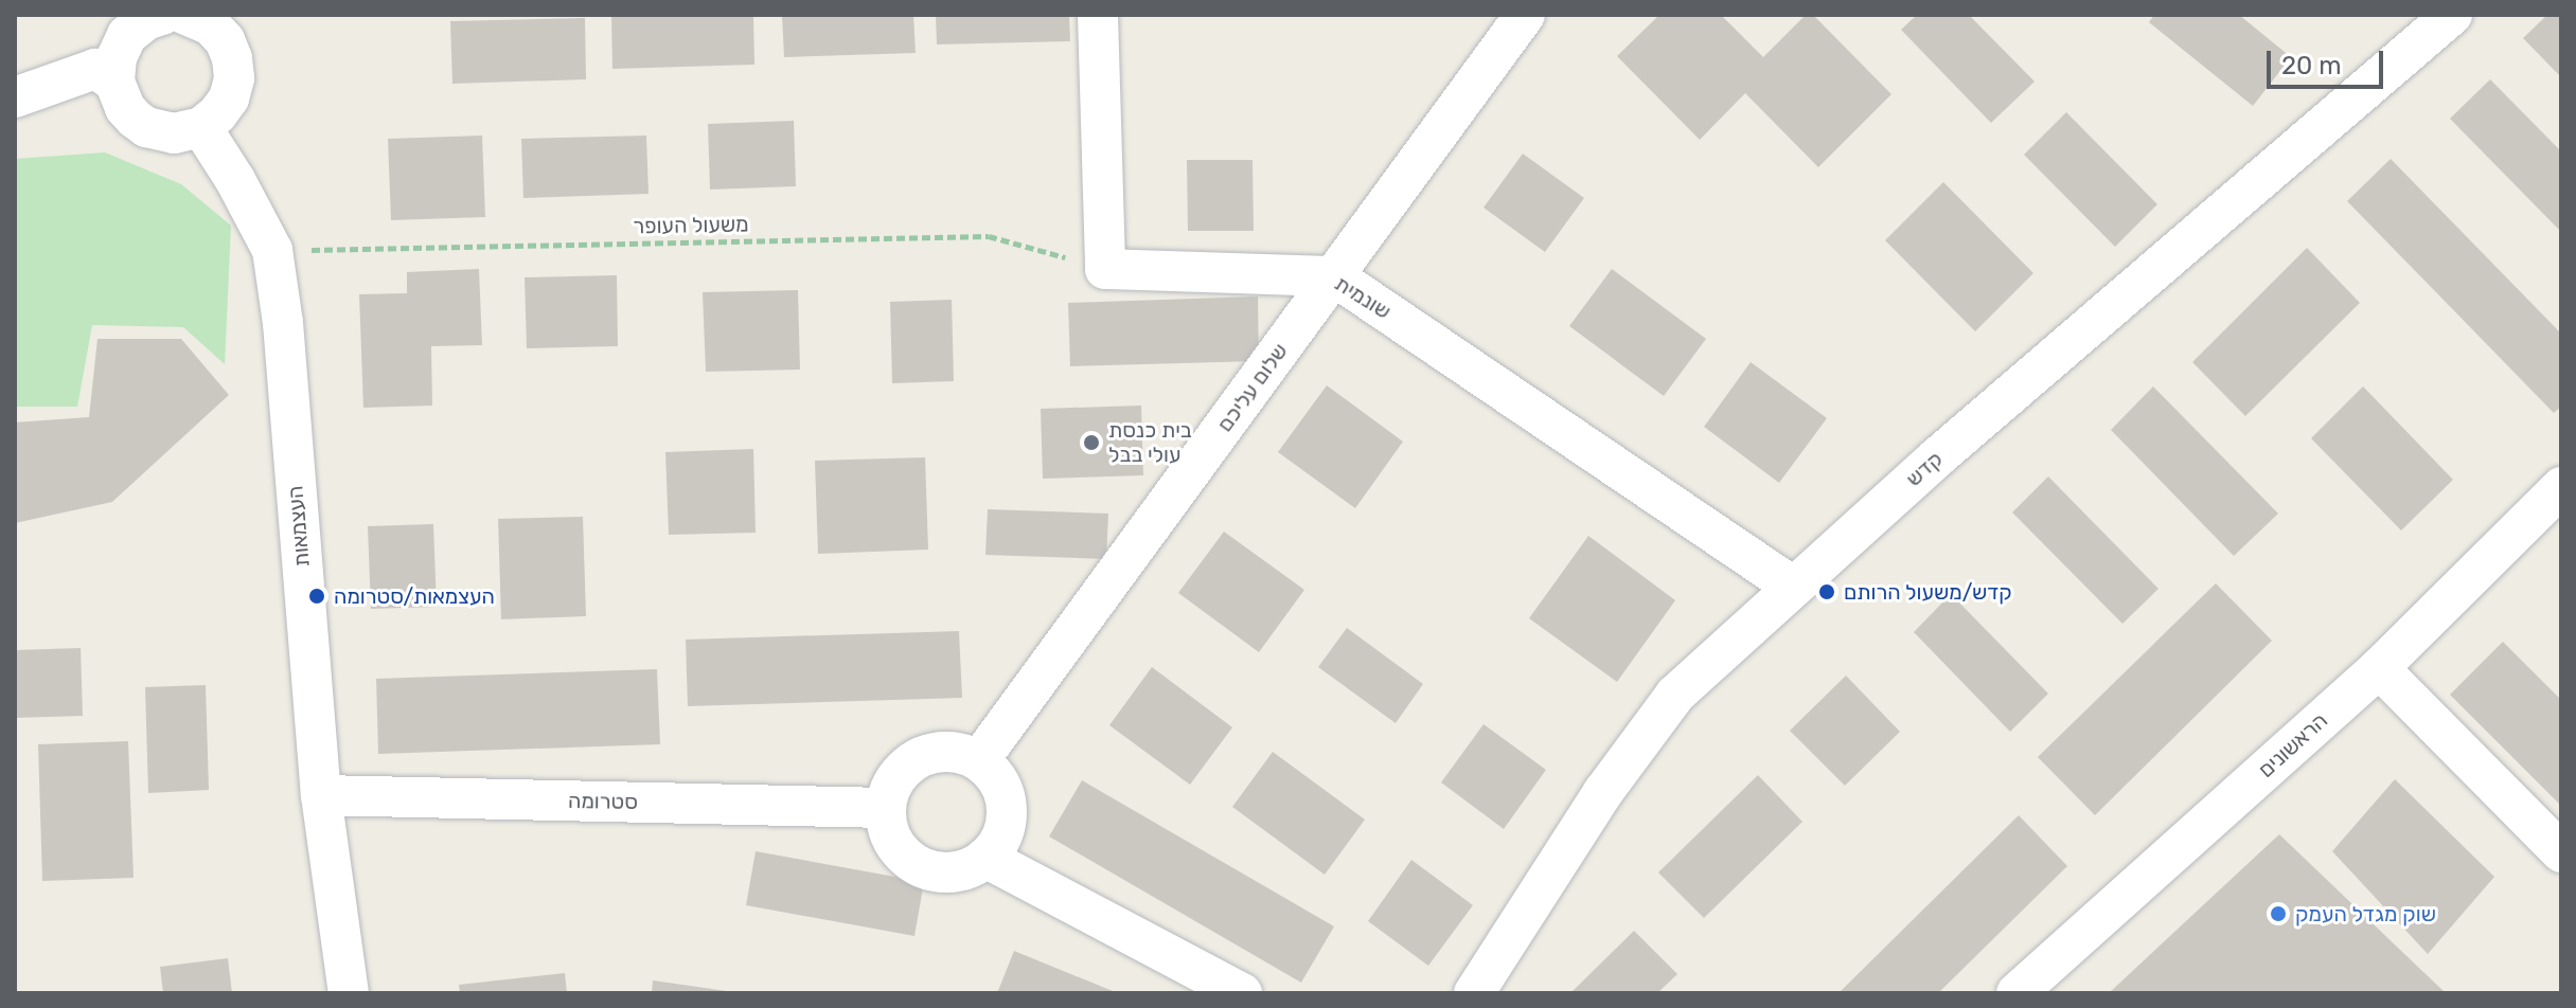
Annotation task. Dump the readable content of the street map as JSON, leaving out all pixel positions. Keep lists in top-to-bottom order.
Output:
{
  "streets": {
    "street": [
      "שונמית",
      "שלום עליכם",
      "קדש",
      "העצמאות",
      "הראשונים",
      "סטרומה"
    ],
    "path": ["משעול העופר"]
  },
  "crossings": [
    ["משעול העופר", "שונמית"],
    ["משעול העופר", "העצמאות"],
    ["שונמית", "שלום עליכם"],
    ["שונמית", "קדש"],
    ["שלום עליכם", "סטרומה"],
    ["העצמאות", "סטרומה"]
  ],
  "places": [
    "בית כנסת עולי בבל",
    "קדש/משעול הרותם",
    "העצמאות/סטרומה",
    "שוק מגדל העמק"
  ],
  "scale_bar": "20 m"
}
